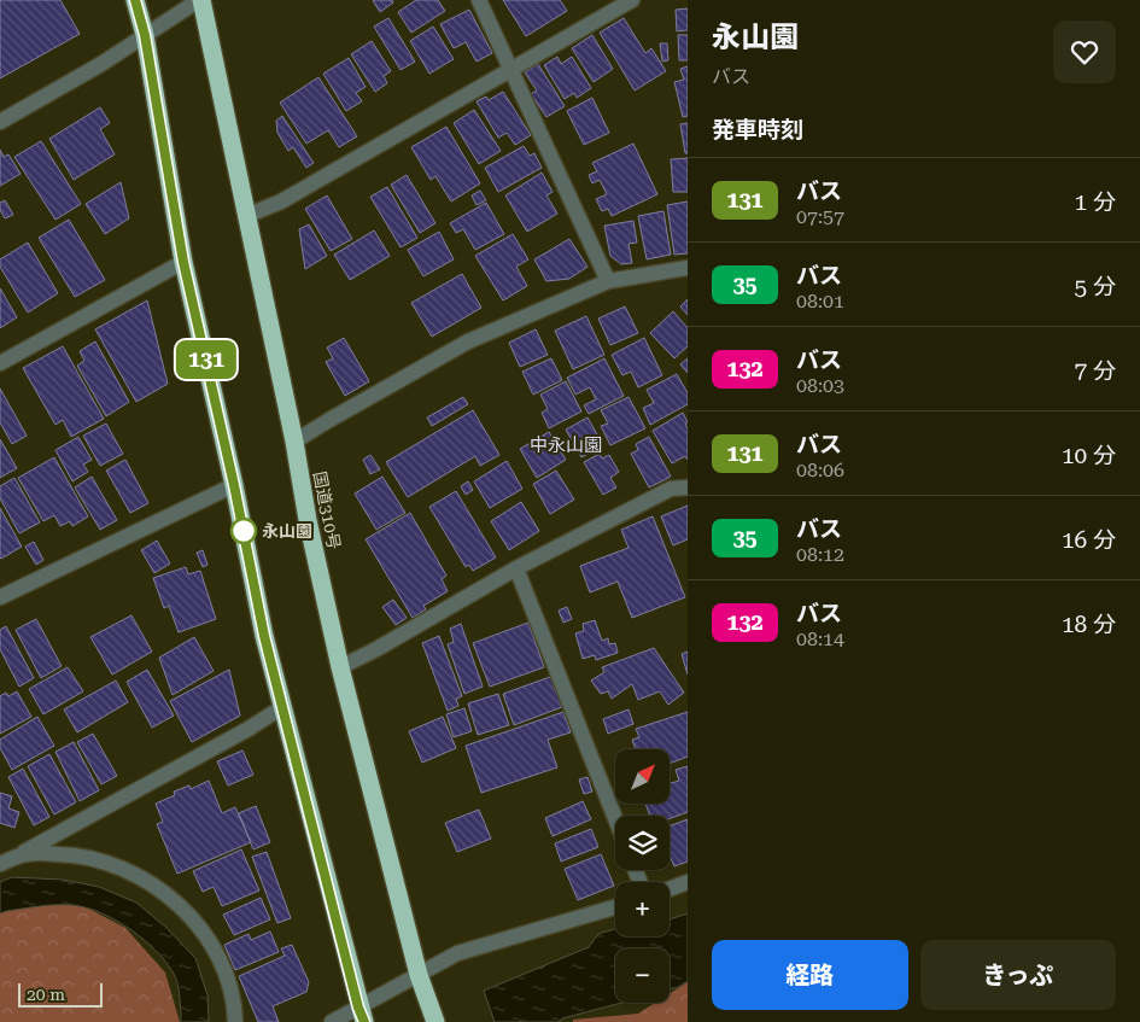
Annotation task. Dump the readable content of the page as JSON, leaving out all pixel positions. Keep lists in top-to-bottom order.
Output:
{
  "streets": {
    "highway": ["国道310号"]
  },
  "districts": ["中永山園"],
  "places": ["永山園"],
  "lines": ["bus line 131"],
  "scale_bar": "20 m",
  "north": "top right",
  "page": {
    "on_map": "131",
    "heading": [
      ["永山園", "バス"],
      "発車時刻"
    ],
    "list": [
      {
        "mark": "131",
        "name": "バス",
        "note": "07:57",
        "value": "1 分"
      },
      {
        "mark": "35",
        "name": "バス",
        "note": "08:01",
        "value": "5 分"
      },
      {
        "mark": "132",
        "name": "バス",
        "note": "08:03",
        "value": "7 分"
      },
      {
        "mark": "131",
        "name": "バス",
        "note": "08:06",
        "value": "10 分"
      },
      {
        "mark": "35",
        "name": "バス",
        "note": "08:12",
        "value": "16 分"
      },
      {
        "mark": "132",
        "name": "バス",
        "note": "08:14",
        "value": "18 分"
      }
    ],
    "map_buttons": ["+", "−"],
    "buttons": ["経路", "きっぷ"],
    "scale": "20 m"
  }
}
